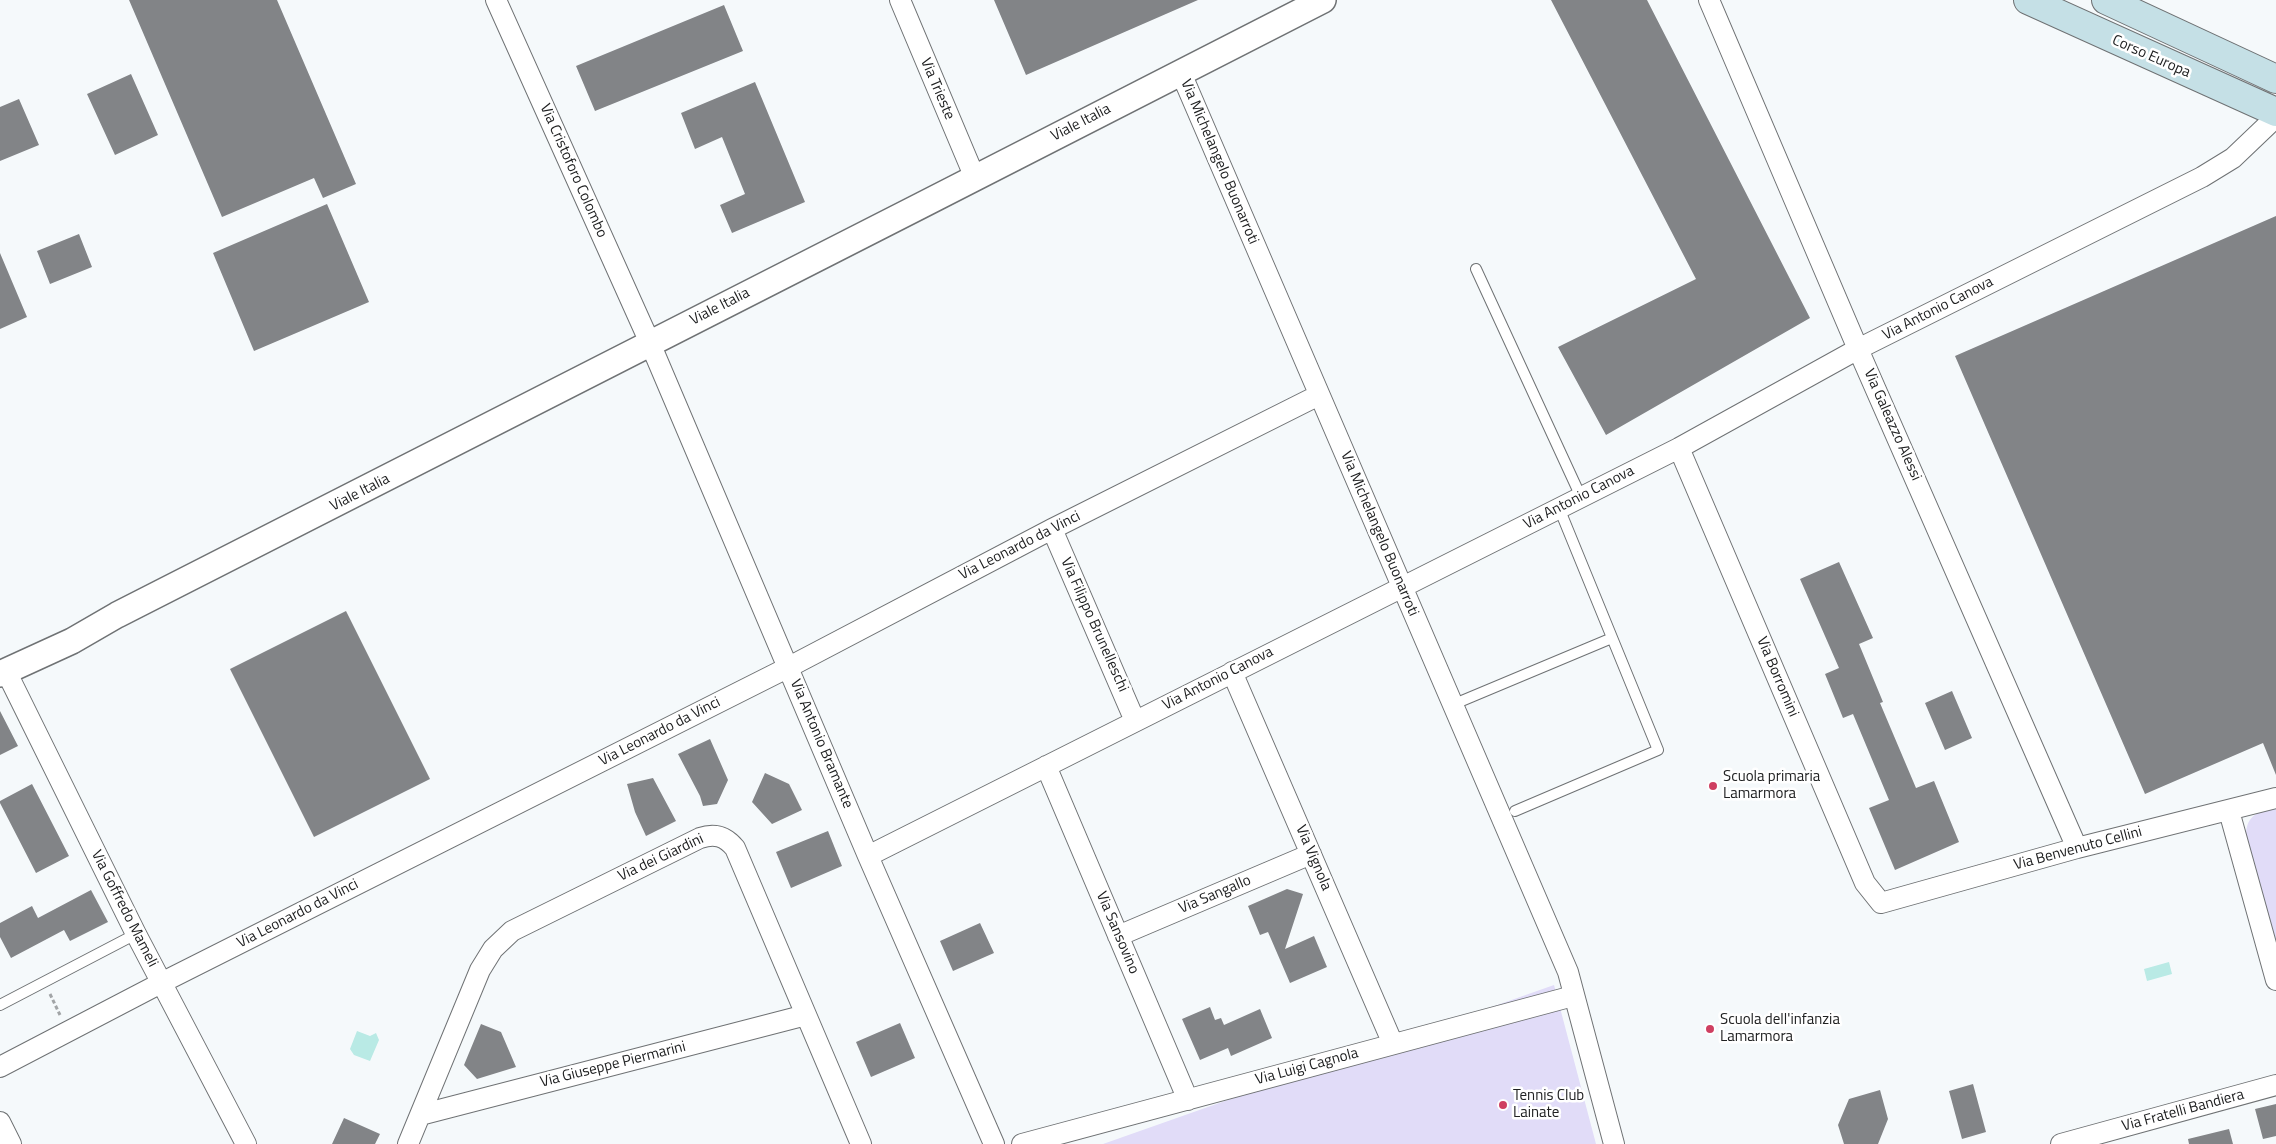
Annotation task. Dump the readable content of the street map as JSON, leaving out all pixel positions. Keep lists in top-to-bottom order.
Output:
{
  "streets": {
    "main road": ["Corso Europa"],
    "street": [
      "Via Trieste",
      "Viale Italia",
      "Via Michelangelo Buonarroti",
      "Via Cristoforo Colombo",
      "Via Antonio Canova",
      "Via Galeazzo Alessi",
      "Via Leonardo da Vinci",
      "Via Filippo Brunelleschi",
      "Via Borromini",
      "Via Antonio Bramante",
      "Via Benvenuto Cellini",
      "Via dei Giardini",
      "Via Vignola",
      "Via Sangallo",
      "Via Goffredo Mameli",
      "Via Sansovino",
      "Via Giuseppe Piermarini",
      "Via Luigi Cagnola",
      "Via Fratelli Bandiera"
    ]
  },
  "crossings": [
    ["Via Trieste", "Viale Italia"],
    ["Viale Italia", "Via Michelangelo Buonarroti"],
    ["Viale Italia", "Via Cristoforo Colombo"],
    ["Viale Italia", "Via Antonio Bramante"],
    ["Viale Italia", "Via Goffredo Mameli"],
    ["Via Michelangelo Buonarroti", "Via Antonio Canova"],
    ["Via Michelangelo Buonarroti", "Via Leonardo da Vinci"],
    ["Via Michelangelo Buonarroti", "Via Luigi Cagnola"],
    ["Via Cristoforo Colombo", "Via Antonio Bramante"],
    ["Via Antonio Canova", "Via Galeazzo Alessi"],
    ["Via Antonio Canova", "Via Filippo Brunelleschi"],
    ["Via Antonio Canova", "Via Borromini"],
    ["Via Antonio Canova", "Via Antonio Bramante"],
    ["Via Antonio Canova", "Via Vignola"],
    ["Via Antonio Canova", "Via Sansovino"],
    ["Via Galeazzo Alessi", "Via Benvenuto Cellini"],
    ["Via Leonardo da Vinci", "Via Filippo Brunelleschi"],
    ["Via Leonardo da Vinci", "Via Antonio Bramante"],
    ["Via Leonardo da Vinci", "Via Goffredo Mameli"],
    ["Via Borromini", "Via Benvenuto Cellini"],
    ["Via dei Giardini", "Via Giuseppe Piermarini"],
    ["Via Vignola", "Via Sangallo"],
    ["Via Vignola", "Via Luigi Cagnola"],
    ["Via Sangallo", "Via Sansovino"],
    ["Via Sansovino", "Via Luigi Cagnola"]
  ],
  "places": ["Scuola primaria Lamarmora", "Scuola dell'infanzia Lamarmora", "Tennis Club Lainate"]
}
